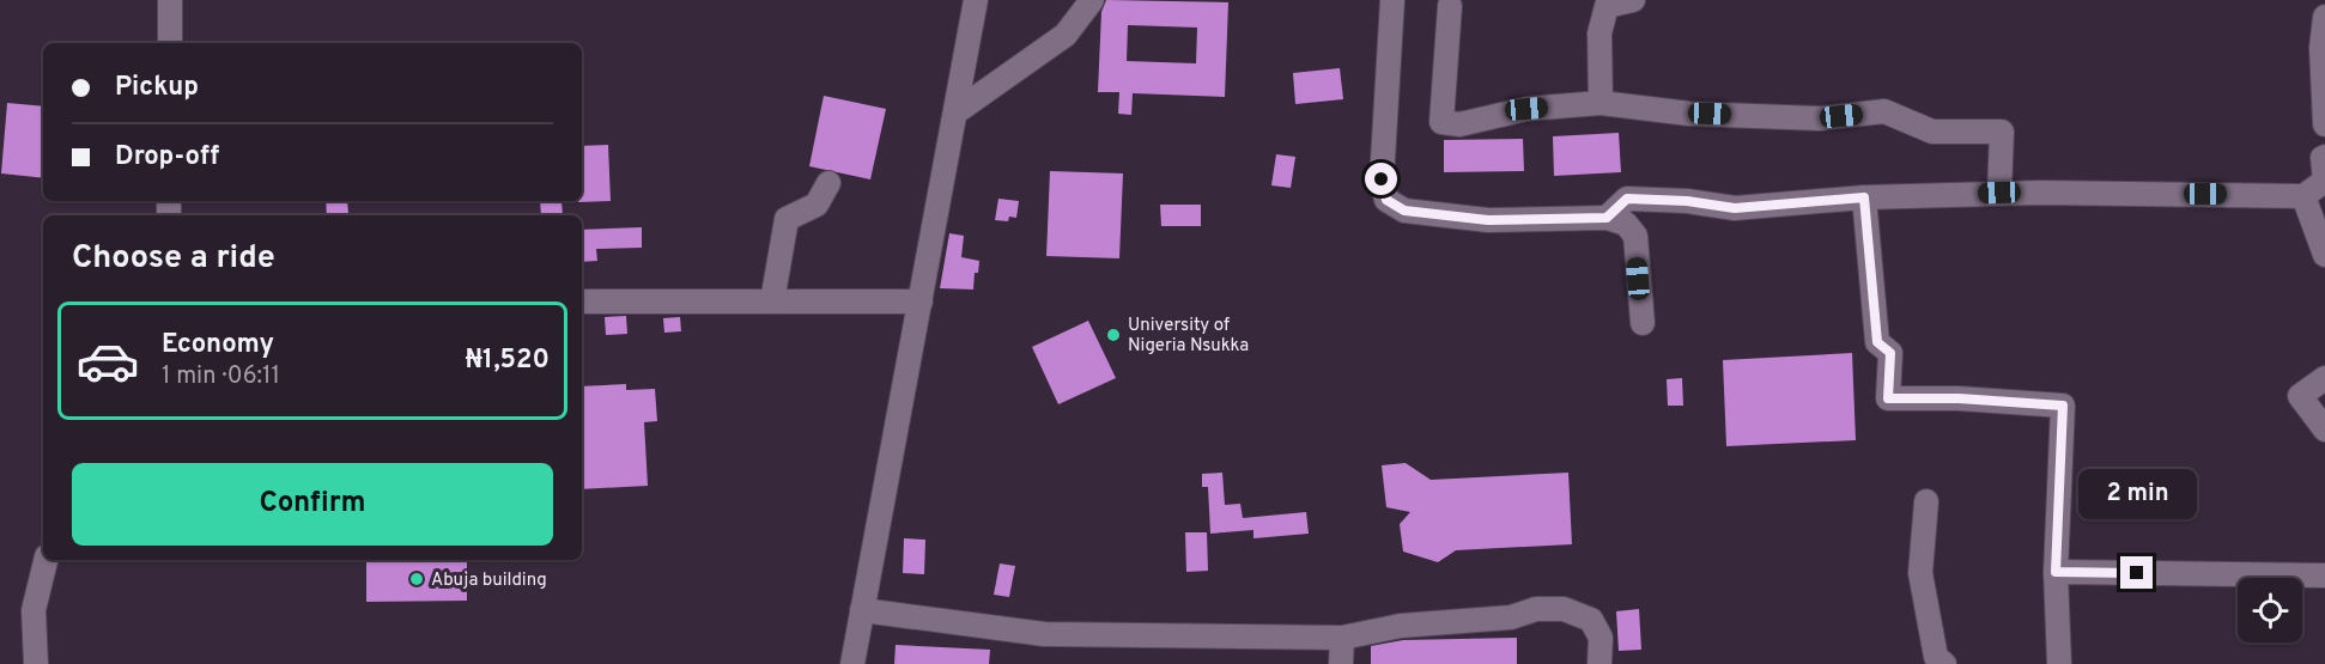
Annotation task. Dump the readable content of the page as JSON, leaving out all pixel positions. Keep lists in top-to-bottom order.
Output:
{
  "places": ["University of Nigeria Nsukka", "Abuja building"],
  "page": {
    "banner": ["Pickup", "Drop-off"],
    "heading": "Choose a ride",
    "list": [
      {
        "name": "Economy",
        "note": "1 min · 06:11",
        "value": "₦1,520"
      }
    ],
    "buttons": "Confirm",
    "bubble": "2 min"
  }
}
